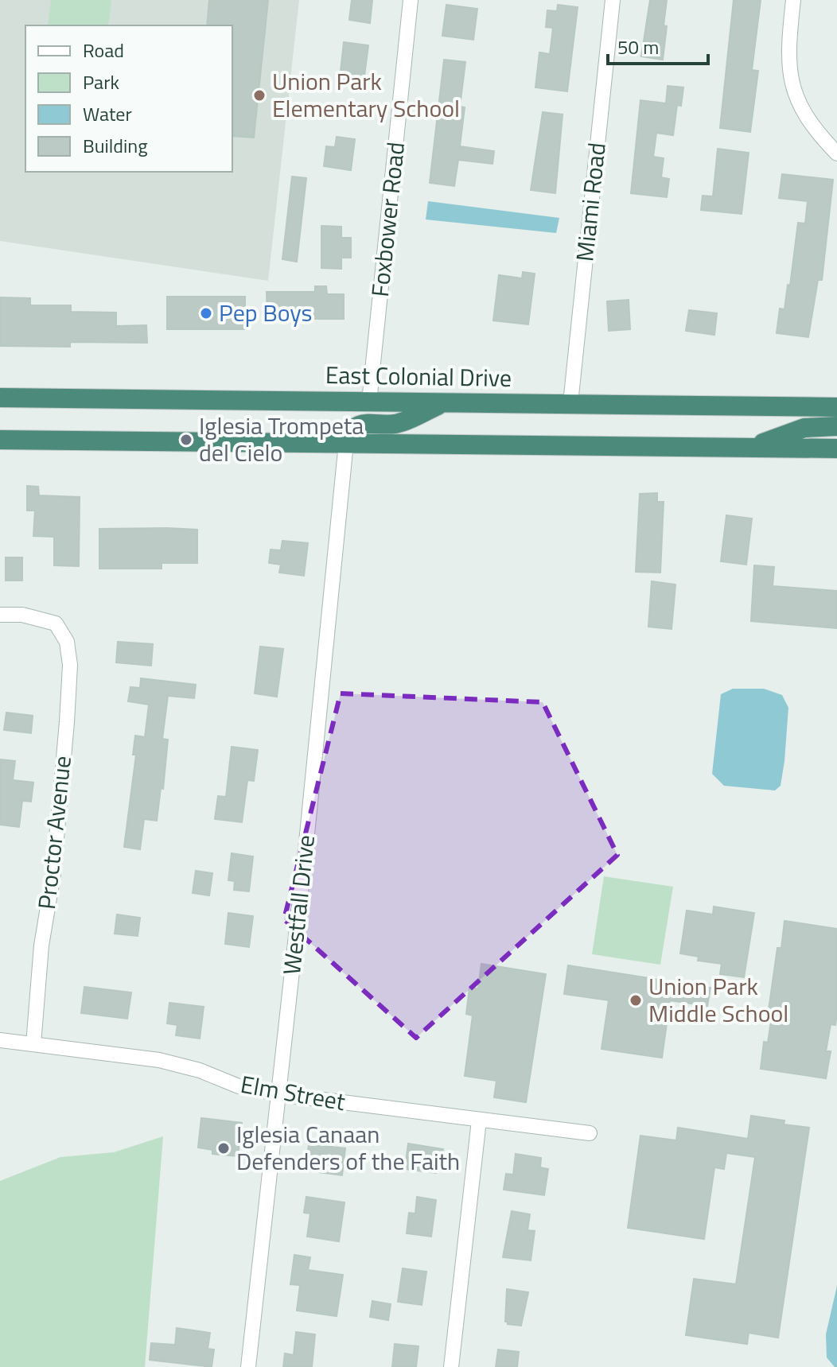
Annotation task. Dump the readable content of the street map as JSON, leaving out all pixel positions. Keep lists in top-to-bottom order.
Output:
{
  "streets": {
    "highway": ["East Colonial Drive"],
    "street": [
      "Miami Road",
      "Foxbower Road",
      "Proctor Avenue",
      "Westfall Drive",
      "Elm Street"
    ]
  },
  "crossings": [
    ["Miami Road", "East Colonial Drive"],
    ["Foxbower Road", "East Colonial Drive"],
    ["Proctor Avenue", "Elm Street"],
    ["Westfall Drive", "Elm Street"]
  ],
  "places": [
    "Union Park Elementary School",
    "Pep Boys",
    "Iglesia Trompeta del Cielo",
    "Union Park Middle School",
    "Iglesia Canaan Defenders of the Faith"
  ],
  "legend": [
    "Road",
    "Park",
    "Water",
    "Building"
  ],
  "scale_bar": "50 m"
}
